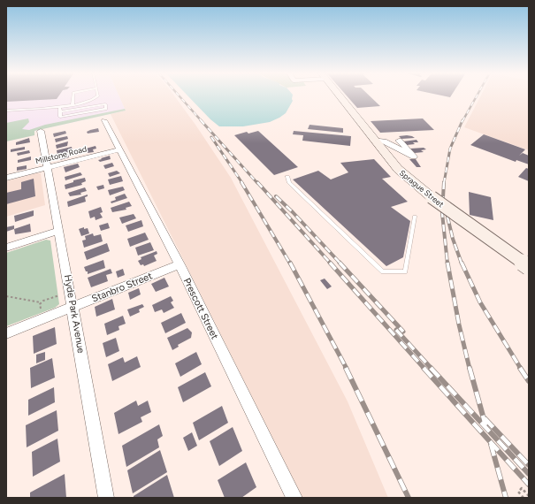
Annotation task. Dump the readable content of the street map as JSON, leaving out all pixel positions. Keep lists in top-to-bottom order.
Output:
{
  "streets": {
    "main road": ["Sprague Street"],
    "street": [
      "Millstone Road",
      "Stanbro Street",
      "Prescott Street",
      "Hyde Park Avenue"
    ]
  },
  "crossings": [
    ["Millstone Road", "Prescott Street"],
    ["Millstone Road", "Hyde Park Avenue"],
    ["Stanbro Street", "Prescott Street"],
    ["Stanbro Street", "Hyde Park Avenue"]
  ]
}
